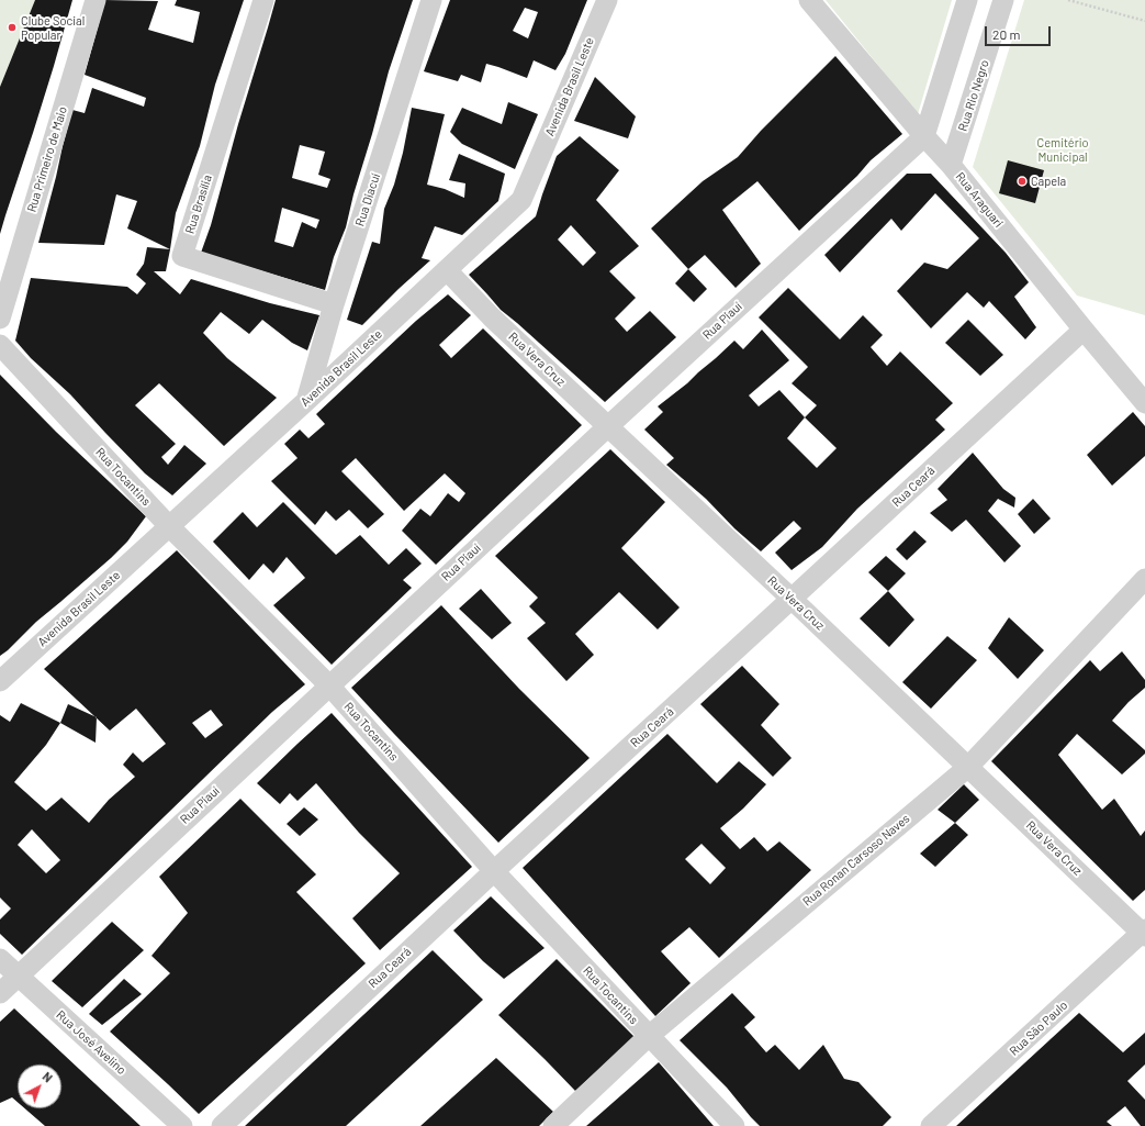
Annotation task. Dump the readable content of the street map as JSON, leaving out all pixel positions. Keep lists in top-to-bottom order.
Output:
{
  "streets": {
    "street": [
      "Avenida Brasil Leste",
      "Rua Rio Negro",
      "Rua Primeiro de Maio",
      "Rua Diacuí",
      "Rua Araguari",
      "Rua Brasília",
      "Rua Piauí",
      "Rua Vera Cruz",
      "Rua Tocantins",
      "Rua Ceará",
      "Rua Ronan Carsoso Naves",
      "Rua São Paulo",
      "Rua José Avelino"
    ]
  },
  "crossings": [
    ["Avenida Brasil Leste", "Rua Diacuí"],
    ["Avenida Brasil Leste", "Rua Vera Cruz"],
    ["Avenida Brasil Leste", "Rua Tocantins"],
    ["Rua Rio Negro", "Rua Araguari"],
    ["Rua Diacuí", "Rua Brasília"],
    ["Rua Araguari", "Rua Piauí"],
    ["Rua Araguari", "Rua Ceará"],
    ["Rua Piauí", "Rua Vera Cruz"],
    ["Rua Piauí", "Rua Tocantins"],
    ["Rua Piauí", "Rua José Avelino"],
    ["Rua Vera Cruz", "Rua Ceará"],
    ["Rua Vera Cruz", "Rua Ronan Carsoso Naves"],
    ["Rua Vera Cruz", "Rua São Paulo"],
    ["Rua Tocantins", "Rua Ceará"],
    ["Rua Tocantins", "Rua Ronan Carsoso Naves"]
  ],
  "parks": ["Cemitério Municipal"],
  "places": ["Clube Social Popular", "Capela"],
  "scale_bar": "20 m",
  "north": "top right"
}
